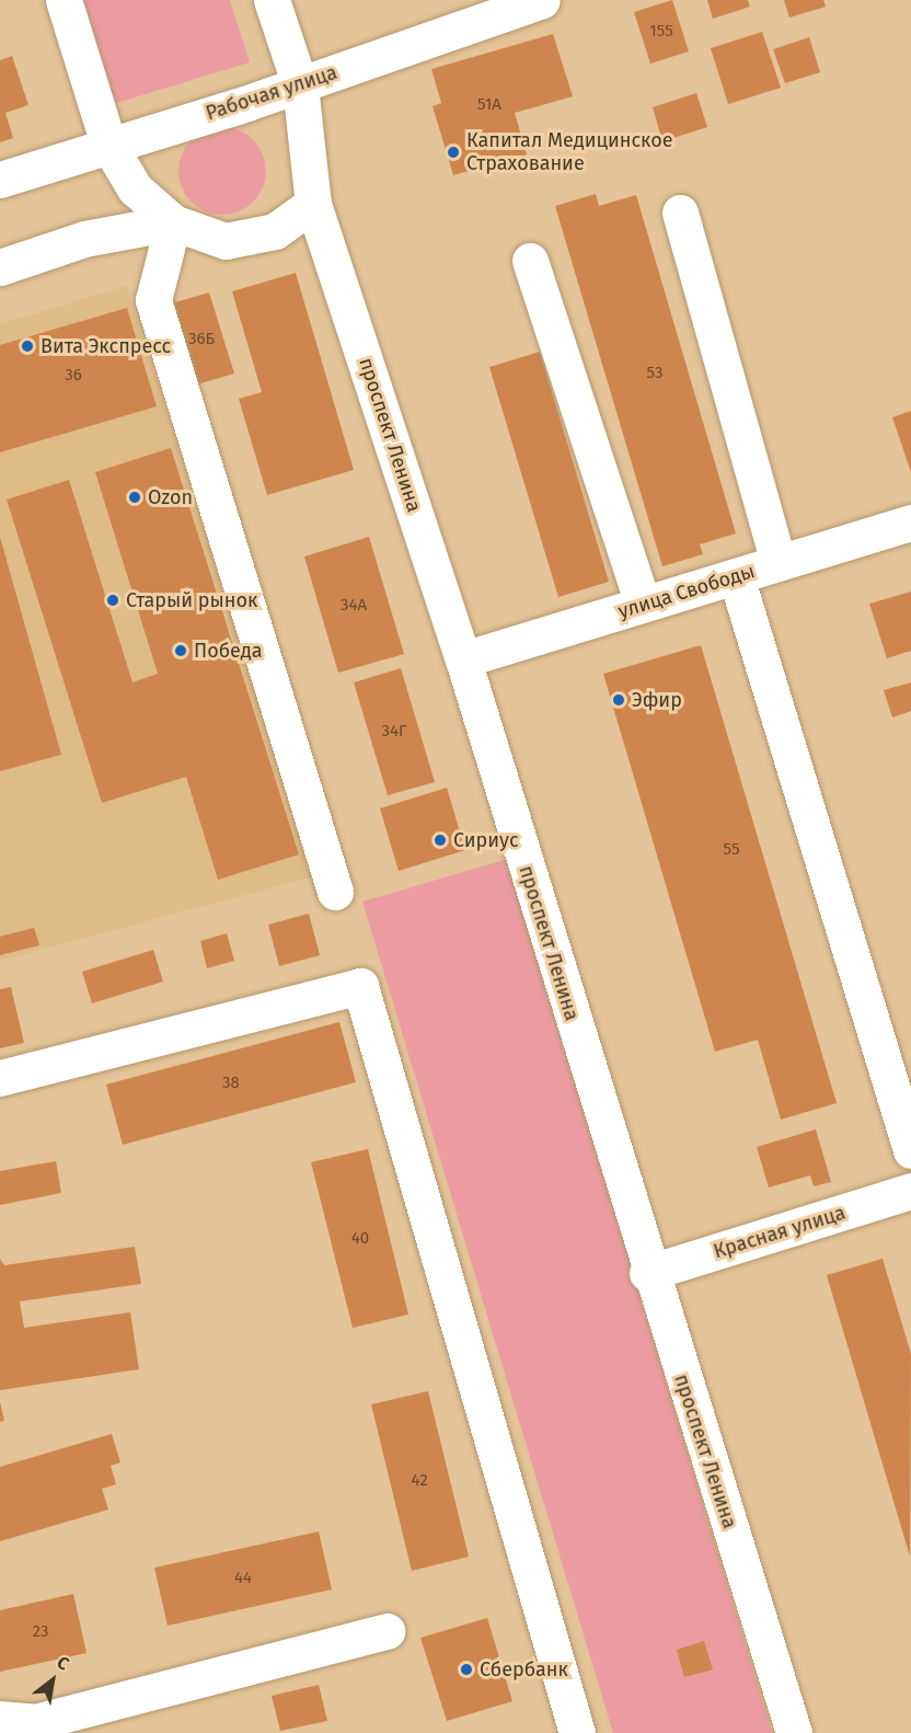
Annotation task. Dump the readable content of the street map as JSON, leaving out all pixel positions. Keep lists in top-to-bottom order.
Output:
{
  "streets": {
    "street": [
      "Рабочая улица",
      "проспект Ленина",
      "улица Свободы",
      "Красная улица"
    ]
  },
  "crossings": [
    ["Рабочая улица", "проспект Ленина"],
    ["проспект Ленина", "улица Свободы"],
    ["проспект Ленина", "Красная улица"]
  ],
  "places": [
    "Капитал Медицинское Страхование",
    "Вита Экспресс",
    "Ozon",
    "Старый рынок",
    "Победа",
    "Эфир",
    "Сириус",
    "Сбербанк"
  ],
  "house_numbers": [
    "155",
    "51А",
    "36Б",
    "53",
    "36",
    "34А",
    "34Г",
    "55",
    "38",
    "40",
    "42",
    "44",
    "23"
  ],
  "north": "top right"
}
